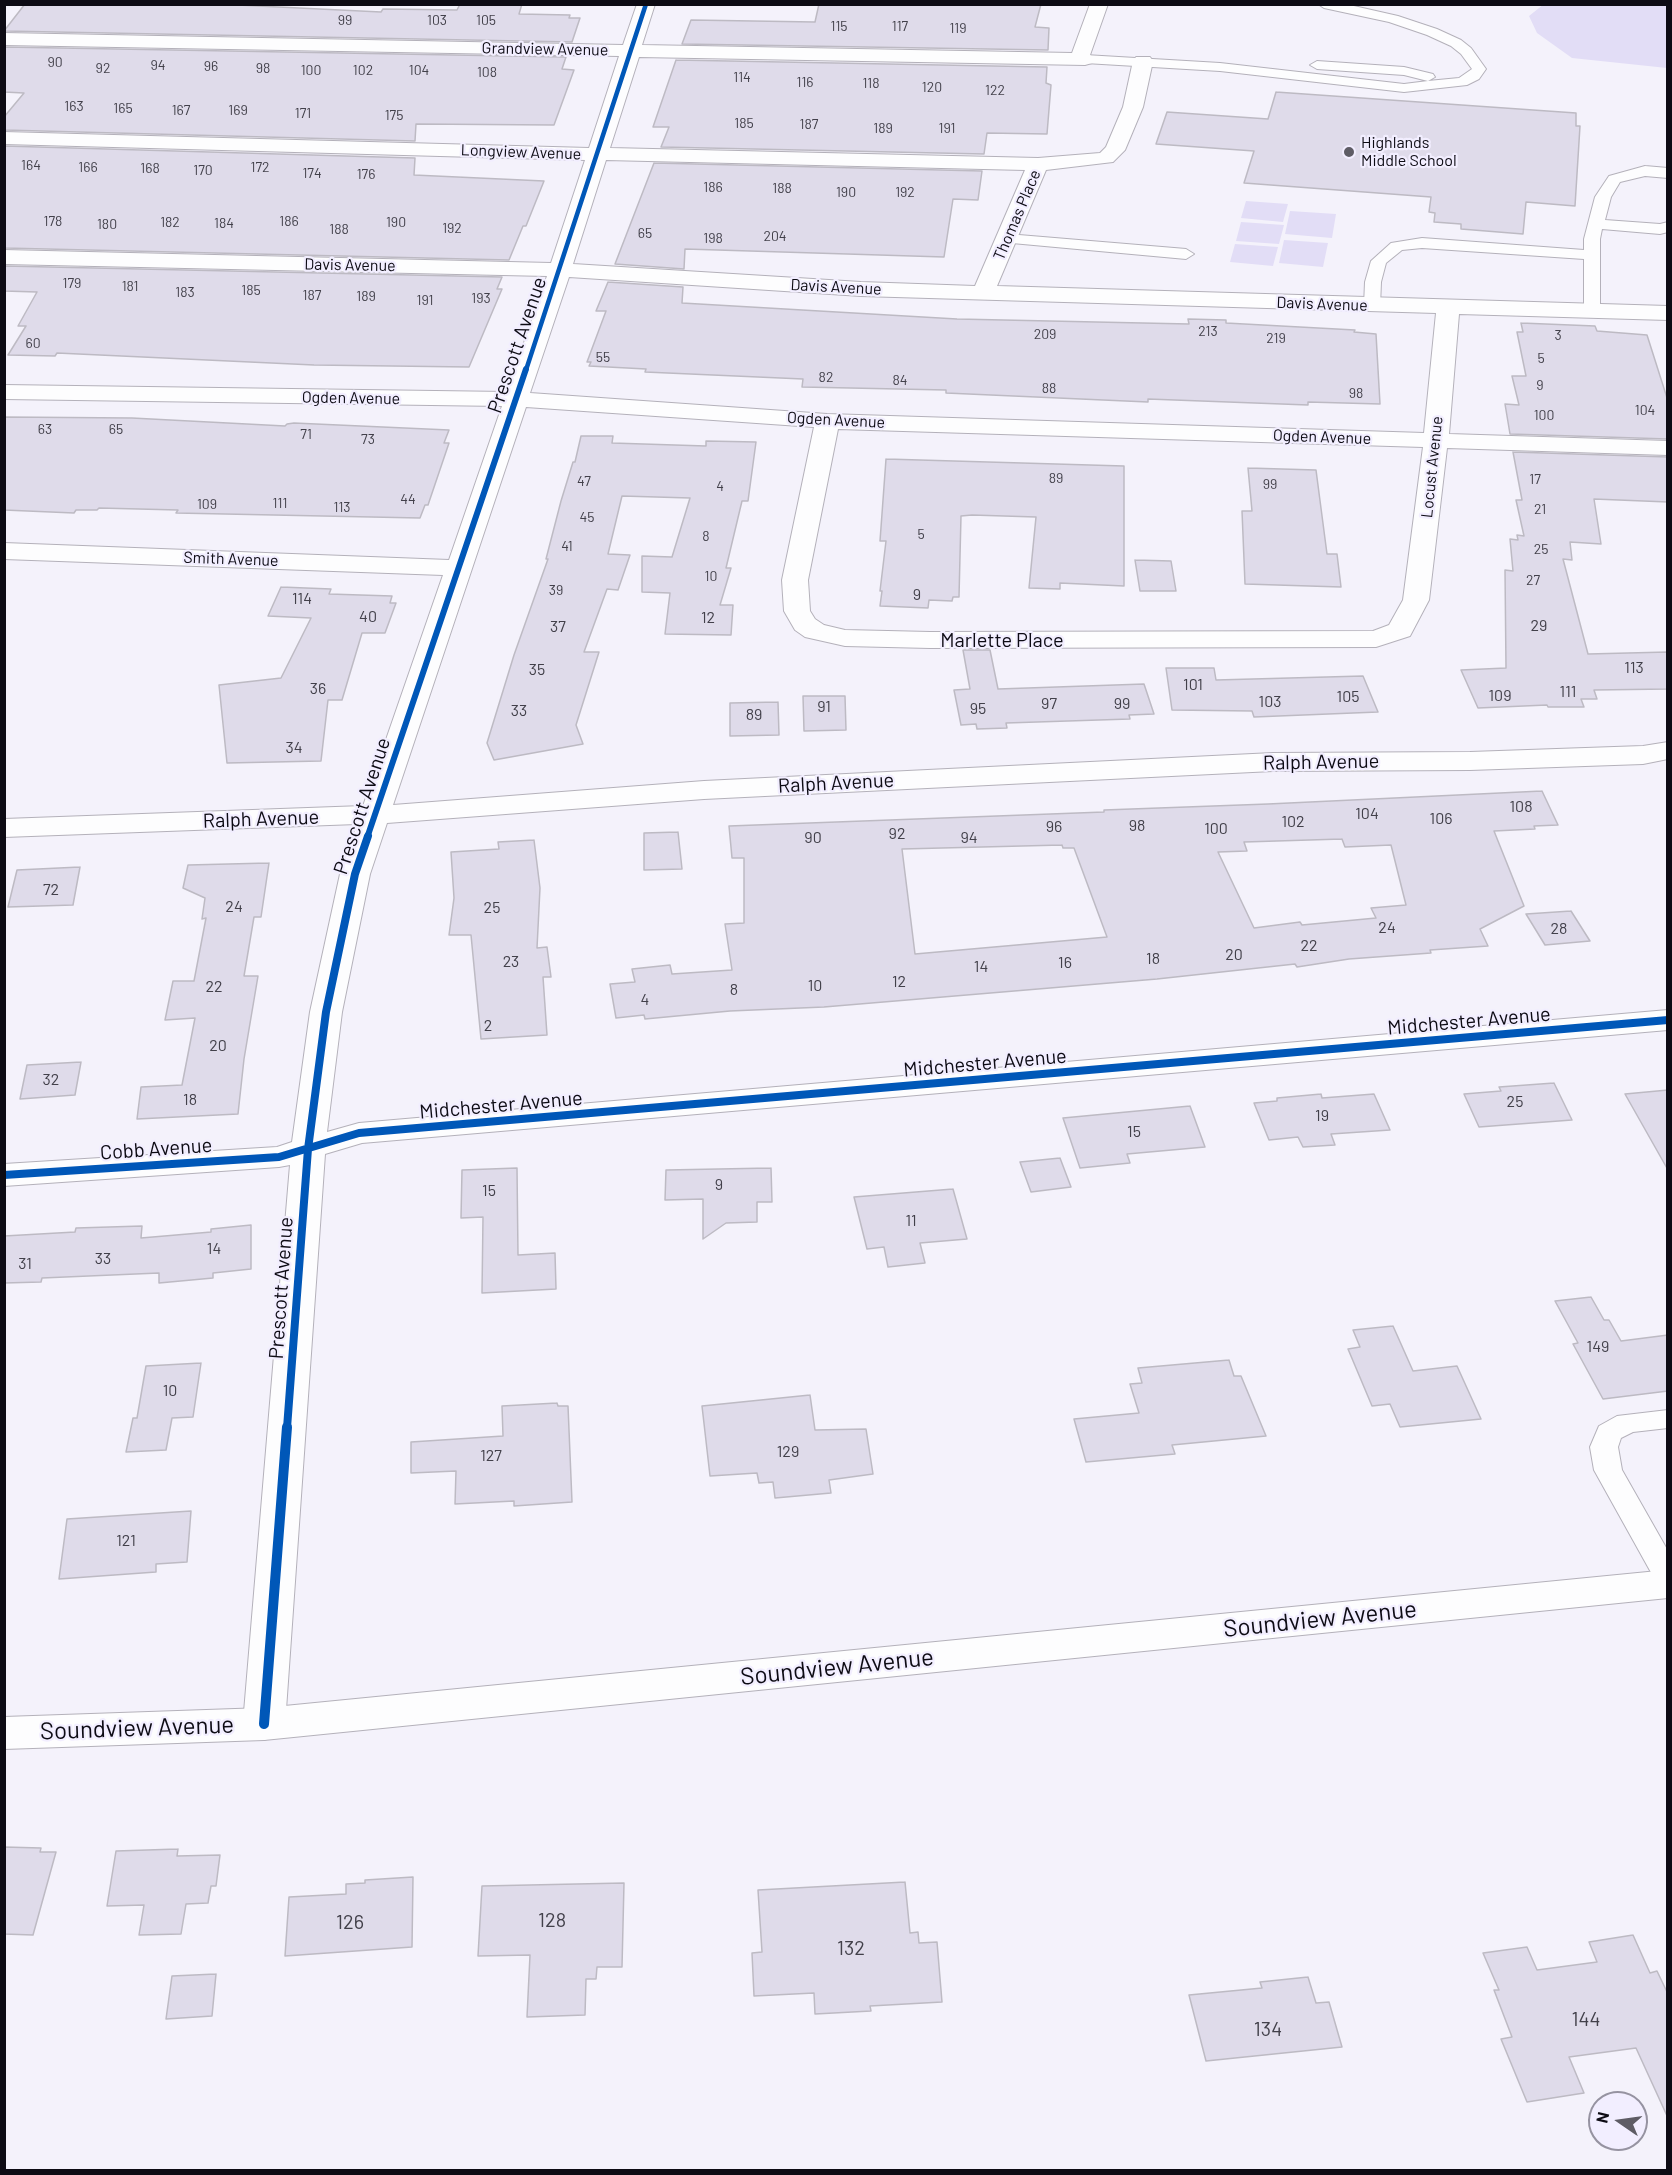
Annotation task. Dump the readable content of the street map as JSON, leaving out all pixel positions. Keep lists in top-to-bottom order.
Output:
{
  "streets": {
    "street": [
      "Grandview Avenue",
      "Longview Avenue",
      "Thomas Place",
      "Davis Avenue",
      "Prescott Avenue",
      "Ogden Avenue",
      "Locust Avenue",
      "Smith Avenue",
      "Marlette Place",
      "Ralph Avenue",
      "Midchester Avenue",
      "Cobb Avenue",
      "Soundview Avenue"
    ]
  },
  "crossings": [
    ["Grandview Avenue", "Prescott Avenue"],
    ["Longview Avenue", "Thomas Place"],
    ["Longview Avenue", "Prescott Avenue"],
    ["Thomas Place", "Davis Avenue"],
    ["Davis Avenue", "Prescott Avenue"],
    ["Davis Avenue", "Locust Avenue"],
    ["Prescott Avenue", "Ogden Avenue"],
    ["Prescott Avenue", "Smith Avenue"],
    ["Prescott Avenue", "Ralph Avenue"],
    ["Prescott Avenue", "Midchester Avenue"],
    ["Prescott Avenue", "Cobb Avenue"],
    ["Prescott Avenue", "Soundview Avenue"],
    ["Ogden Avenue", "Locust Avenue"],
    ["Ogden Avenue", "Marlette Place"],
    ["Locust Avenue", "Marlette Place"],
    ["Midchester Avenue", "Cobb Avenue"]
  ],
  "places": ["Highlands Middle School"],
  "house_numbers": [
    "99",
    "103",
    "105",
    "115",
    "117",
    "119",
    "90",
    "94",
    "96",
    "92",
    "98",
    "100",
    "102",
    "104",
    "108",
    "114",
    "116",
    "118",
    "120",
    "122",
    "163",
    "165",
    "167",
    "169",
    "171",
    "175",
    "185",
    "187",
    "189",
    "191",
    "164",
    "166",
    "172",
    "168",
    "170",
    "174",
    "176",
    "186",
    "188",
    "190",
    "192",
    "178",
    "186",
    "182",
    "190",
    "184",
    "180",
    "192",
    "188",
    "65",
    "204",
    "198",
    "179",
    "181",
    "185",
    "183",
    "187",
    "189",
    "193",
    "191",
    "213",
    "209",
    "3",
    "219",
    "60",
    "55",
    "5",
    "82",
    "84",
    "9",
    "88",
    "98",
    "104",
    "100",
    "63",
    "65",
    "71",
    "73",
    "89",
    "17",
    "47",
    "99",
    "4",
    "44",
    "111",
    "109",
    "113",
    "21",
    "45",
    "5",
    "8",
    "41",
    "25",
    "10",
    "27",
    "39",
    "9",
    "114",
    "40",
    "12",
    "29",
    "37",
    "113",
    "35",
    "101",
    "36",
    "111",
    "109",
    "105",
    "103",
    "97",
    "99",
    "91",
    "95",
    "33",
    "89",
    "34",
    "108",
    "104",
    "106",
    "102",
    "98",
    "96",
    "100",
    "92",
    "90",
    "94",
    "72",
    "24",
    "25",
    "24",
    "28",
    "22",
    "20",
    "18",
    "23",
    "16",
    "14",
    "12",
    "10",
    "22",
    "8",
    "4",
    "2",
    "20",
    "32",
    "18",
    "25",
    "19",
    "15",
    "9",
    "15",
    "11",
    "14",
    "33",
    "31",
    "149",
    "10",
    "129",
    "127",
    "121",
    "128",
    "126",
    "132",
    "144",
    "134"
  ],
  "north": "left"
}
